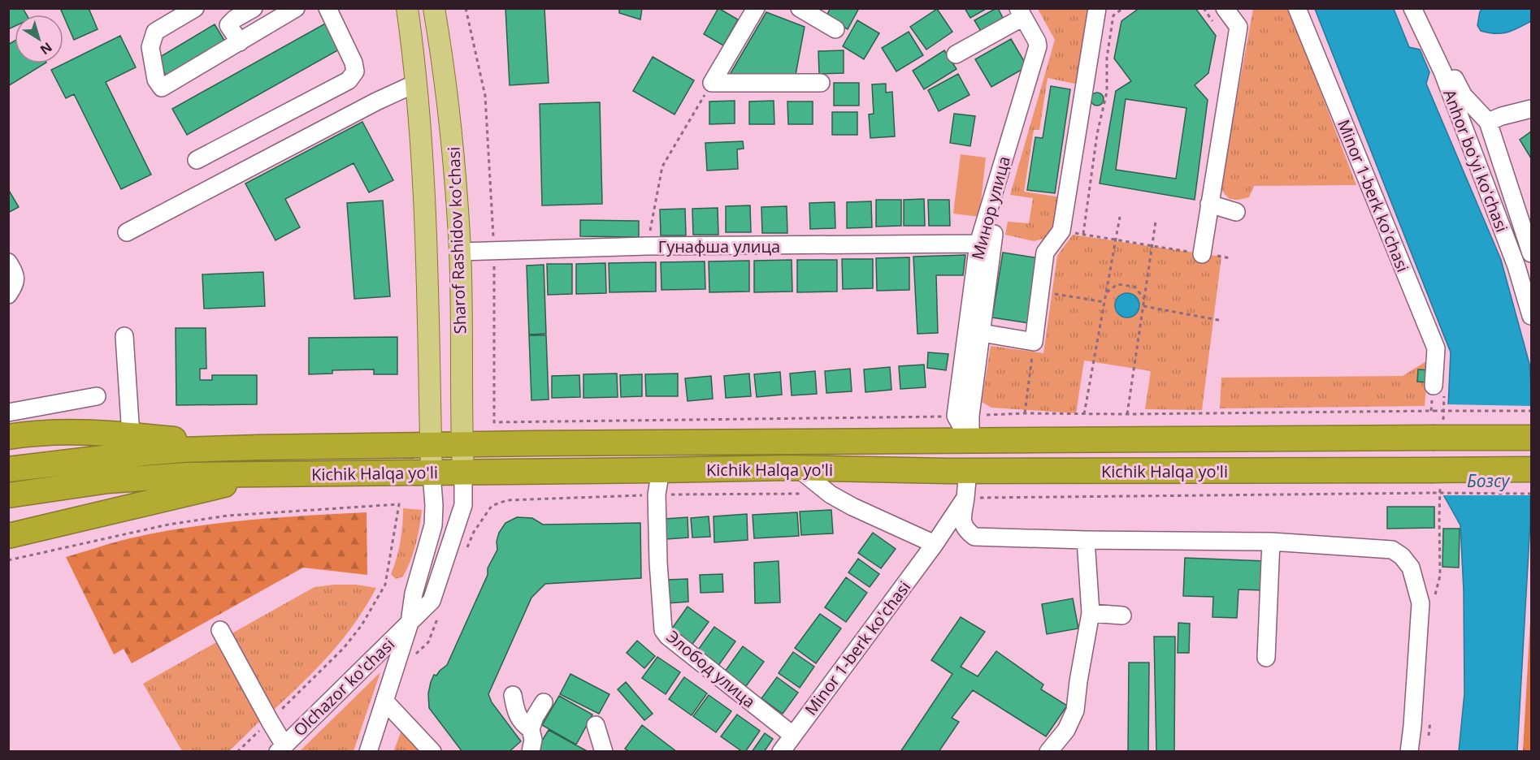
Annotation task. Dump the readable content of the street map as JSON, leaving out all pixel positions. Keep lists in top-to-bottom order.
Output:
{
  "streets": {
    "highway": ["Kichik Halqa yo'li"],
    "main road": ["Sharof Rashidov ko'chasi"],
    "street": [
      "Anhor boʻyi koʻchasi",
      "Minor 1-berk ko'chasi",
      "Минор улица",
      "Гунафша улица",
      "Элобод улица",
      "Olchazor ko'chasi"
    ]
  },
  "crossings": [
    ["Minor 1-berk ko'chasi", "Kichik Halqa yo'li"],
    ["Minor 1-berk ko'chasi", "Элобод улица"],
    ["Минор улица", "Гунафша улица"],
    ["Минор улица", "Kichik Halqa yo'li"],
    ["Sharof Rashidov ko'chasi", "Гунафша улица"],
    ["Sharof Rashidov ko'chasi", "Kichik Halqa yo'li"],
    ["Sharof Rashidov ko'chasi", "Olchazor ko'chasi"],
    ["Kichik Halqa yo'li", "Элобод улица"],
    ["Kichik Halqa yo'li", "Olchazor ko'chasi"]
  ],
  "water": ["Бозсу"],
  "north": "bottom right"
}
